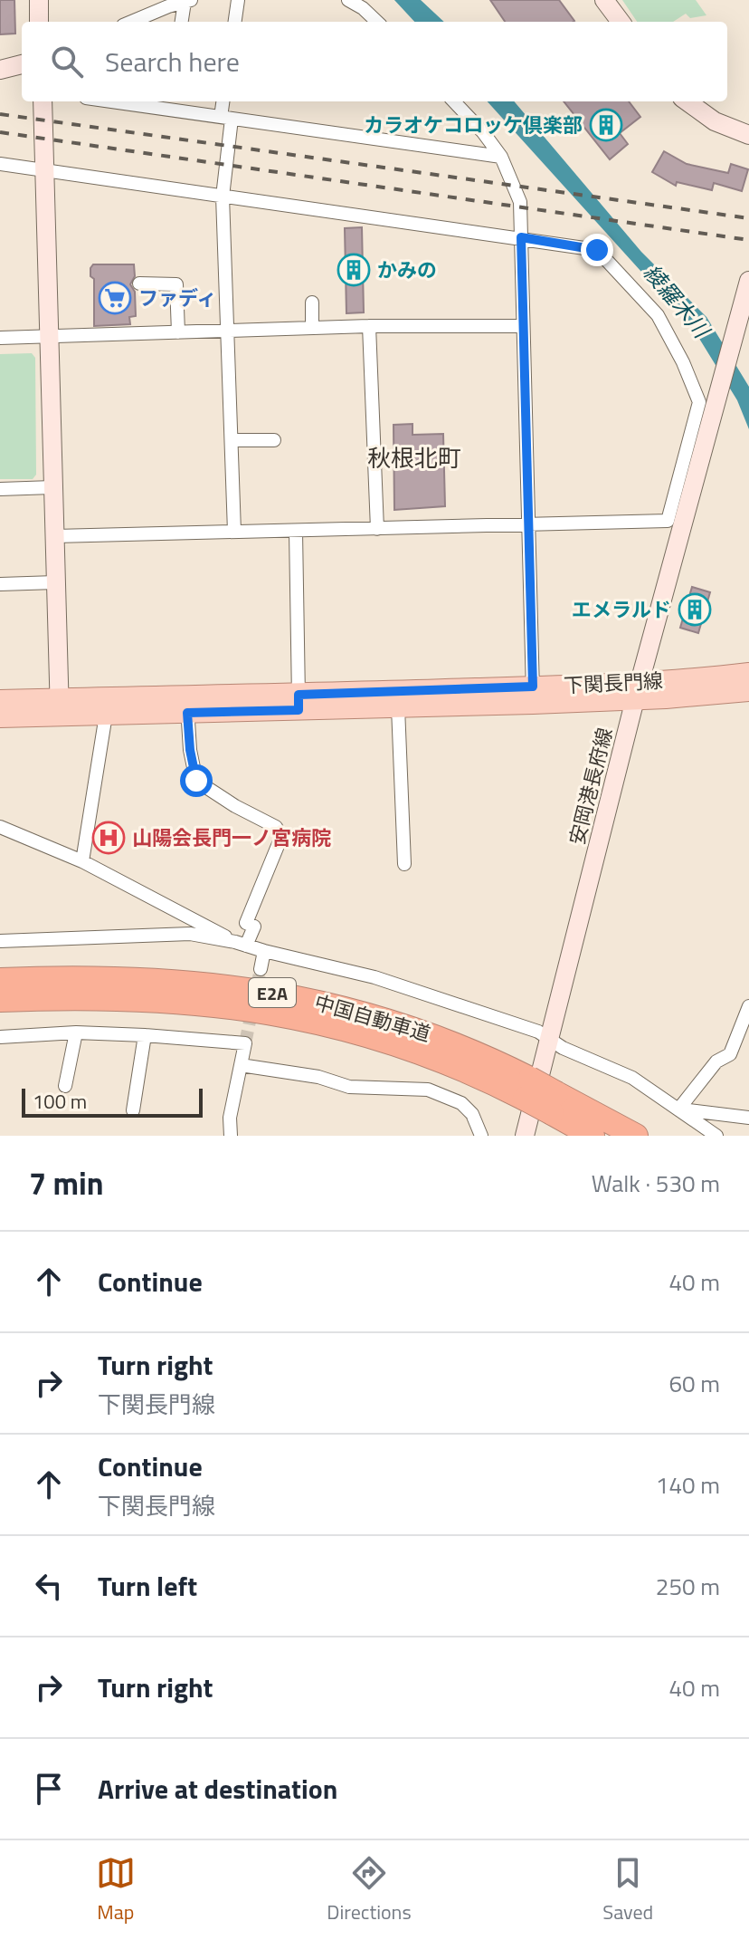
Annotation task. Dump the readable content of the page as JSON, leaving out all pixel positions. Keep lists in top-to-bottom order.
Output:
{
  "streets": {
    "highway": ["E2A", "中国自動車道"],
    "main road": ["下関長門線", "安岡港長府線"]
  },
  "crossings": [
    ["下関長門線", "安岡港長府線"]
  ],
  "districts": ["秋根北町"],
  "water": ["綾羅木川"],
  "places": {
    "building": ["カラオケコロッケ倶楽部", "かみの", "エメラルド"],
    "supermarket": ["ファディ"],
    "hospital": ["山陽会長門一ノ宮病院"]
  },
  "scale_bar": "100 m",
  "page": {
    "search": "Search here",
    "scale": "100 m",
    "heading": ["7 min", "Walk · 530 m"],
    "list": [
      ["Continue", "40 m"],
      ["Turn right", "下関長門線", "60 m"],
      ["Continue", "下関長門線", "140 m"],
      ["Turn left", "250 m"],
      ["Turn right", "40 m"],
      "Arrive at destination"
    ],
    "nav": ["Map", "Directions", "Saved"]
  }
}
